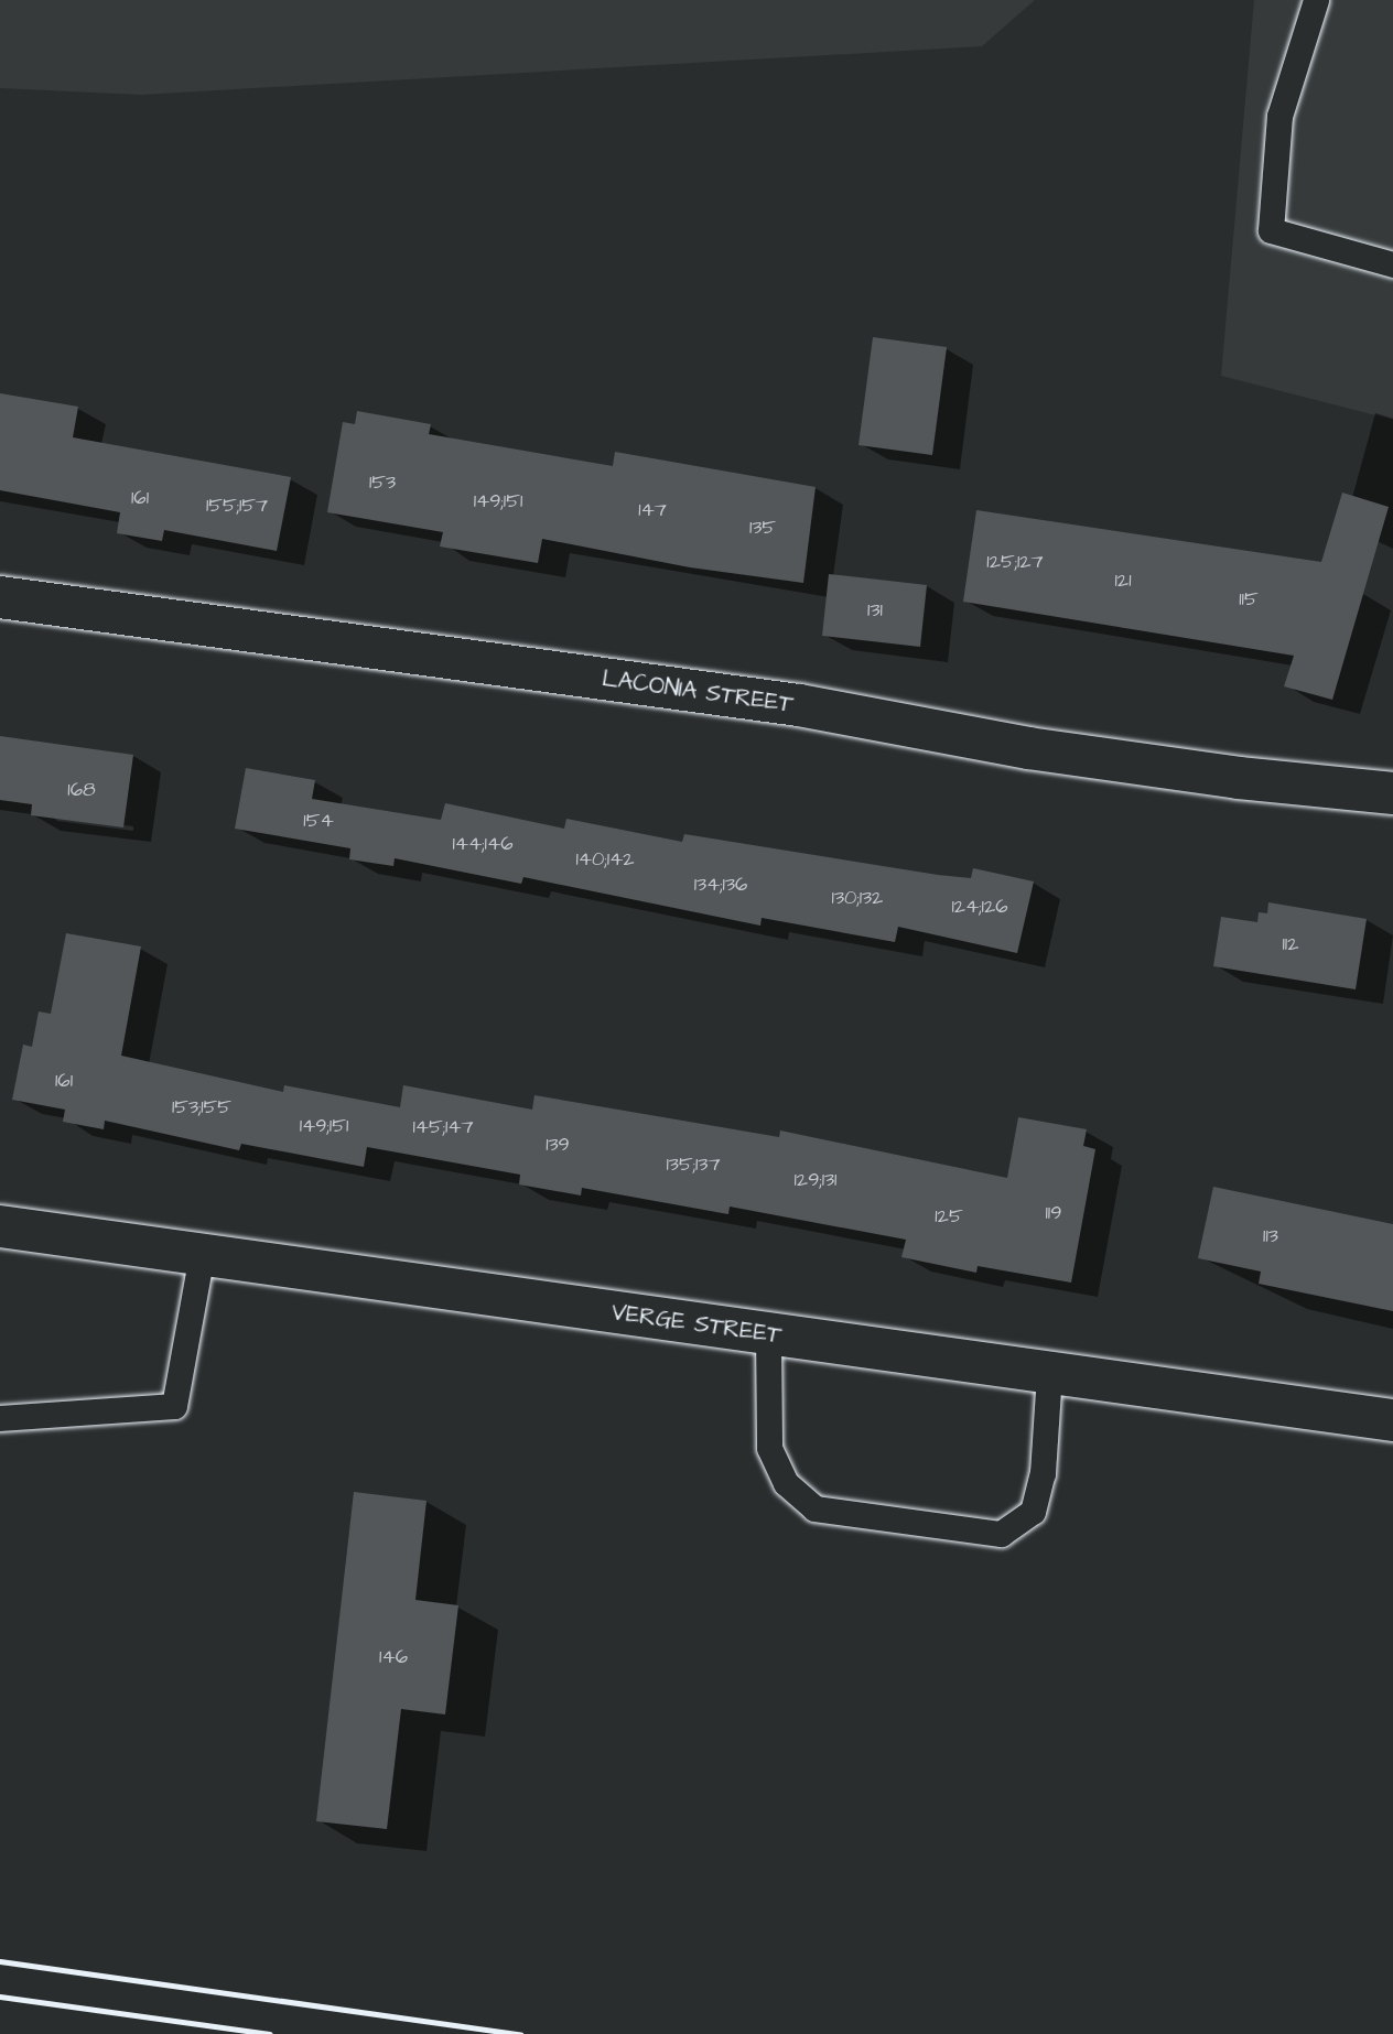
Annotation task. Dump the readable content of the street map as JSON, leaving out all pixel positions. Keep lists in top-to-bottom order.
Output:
{
  "streets": {
    "street": ["LACONIA STREET", "VERGE STREET"]
  },
  "house_numbers": [
    "153",
    "161",
    "149;151",
    "155;157",
    "147",
    "135",
    "125;127",
    "121",
    "115",
    "131",
    "168",
    "154",
    "144;146",
    "140;142",
    "134;136",
    "130;132",
    "124;126",
    "112",
    "161",
    "153;155",
    "149;151",
    "145;147",
    "139",
    "135;137",
    "129;131",
    "119",
    "125",
    "113",
    "146"
  ]
}
